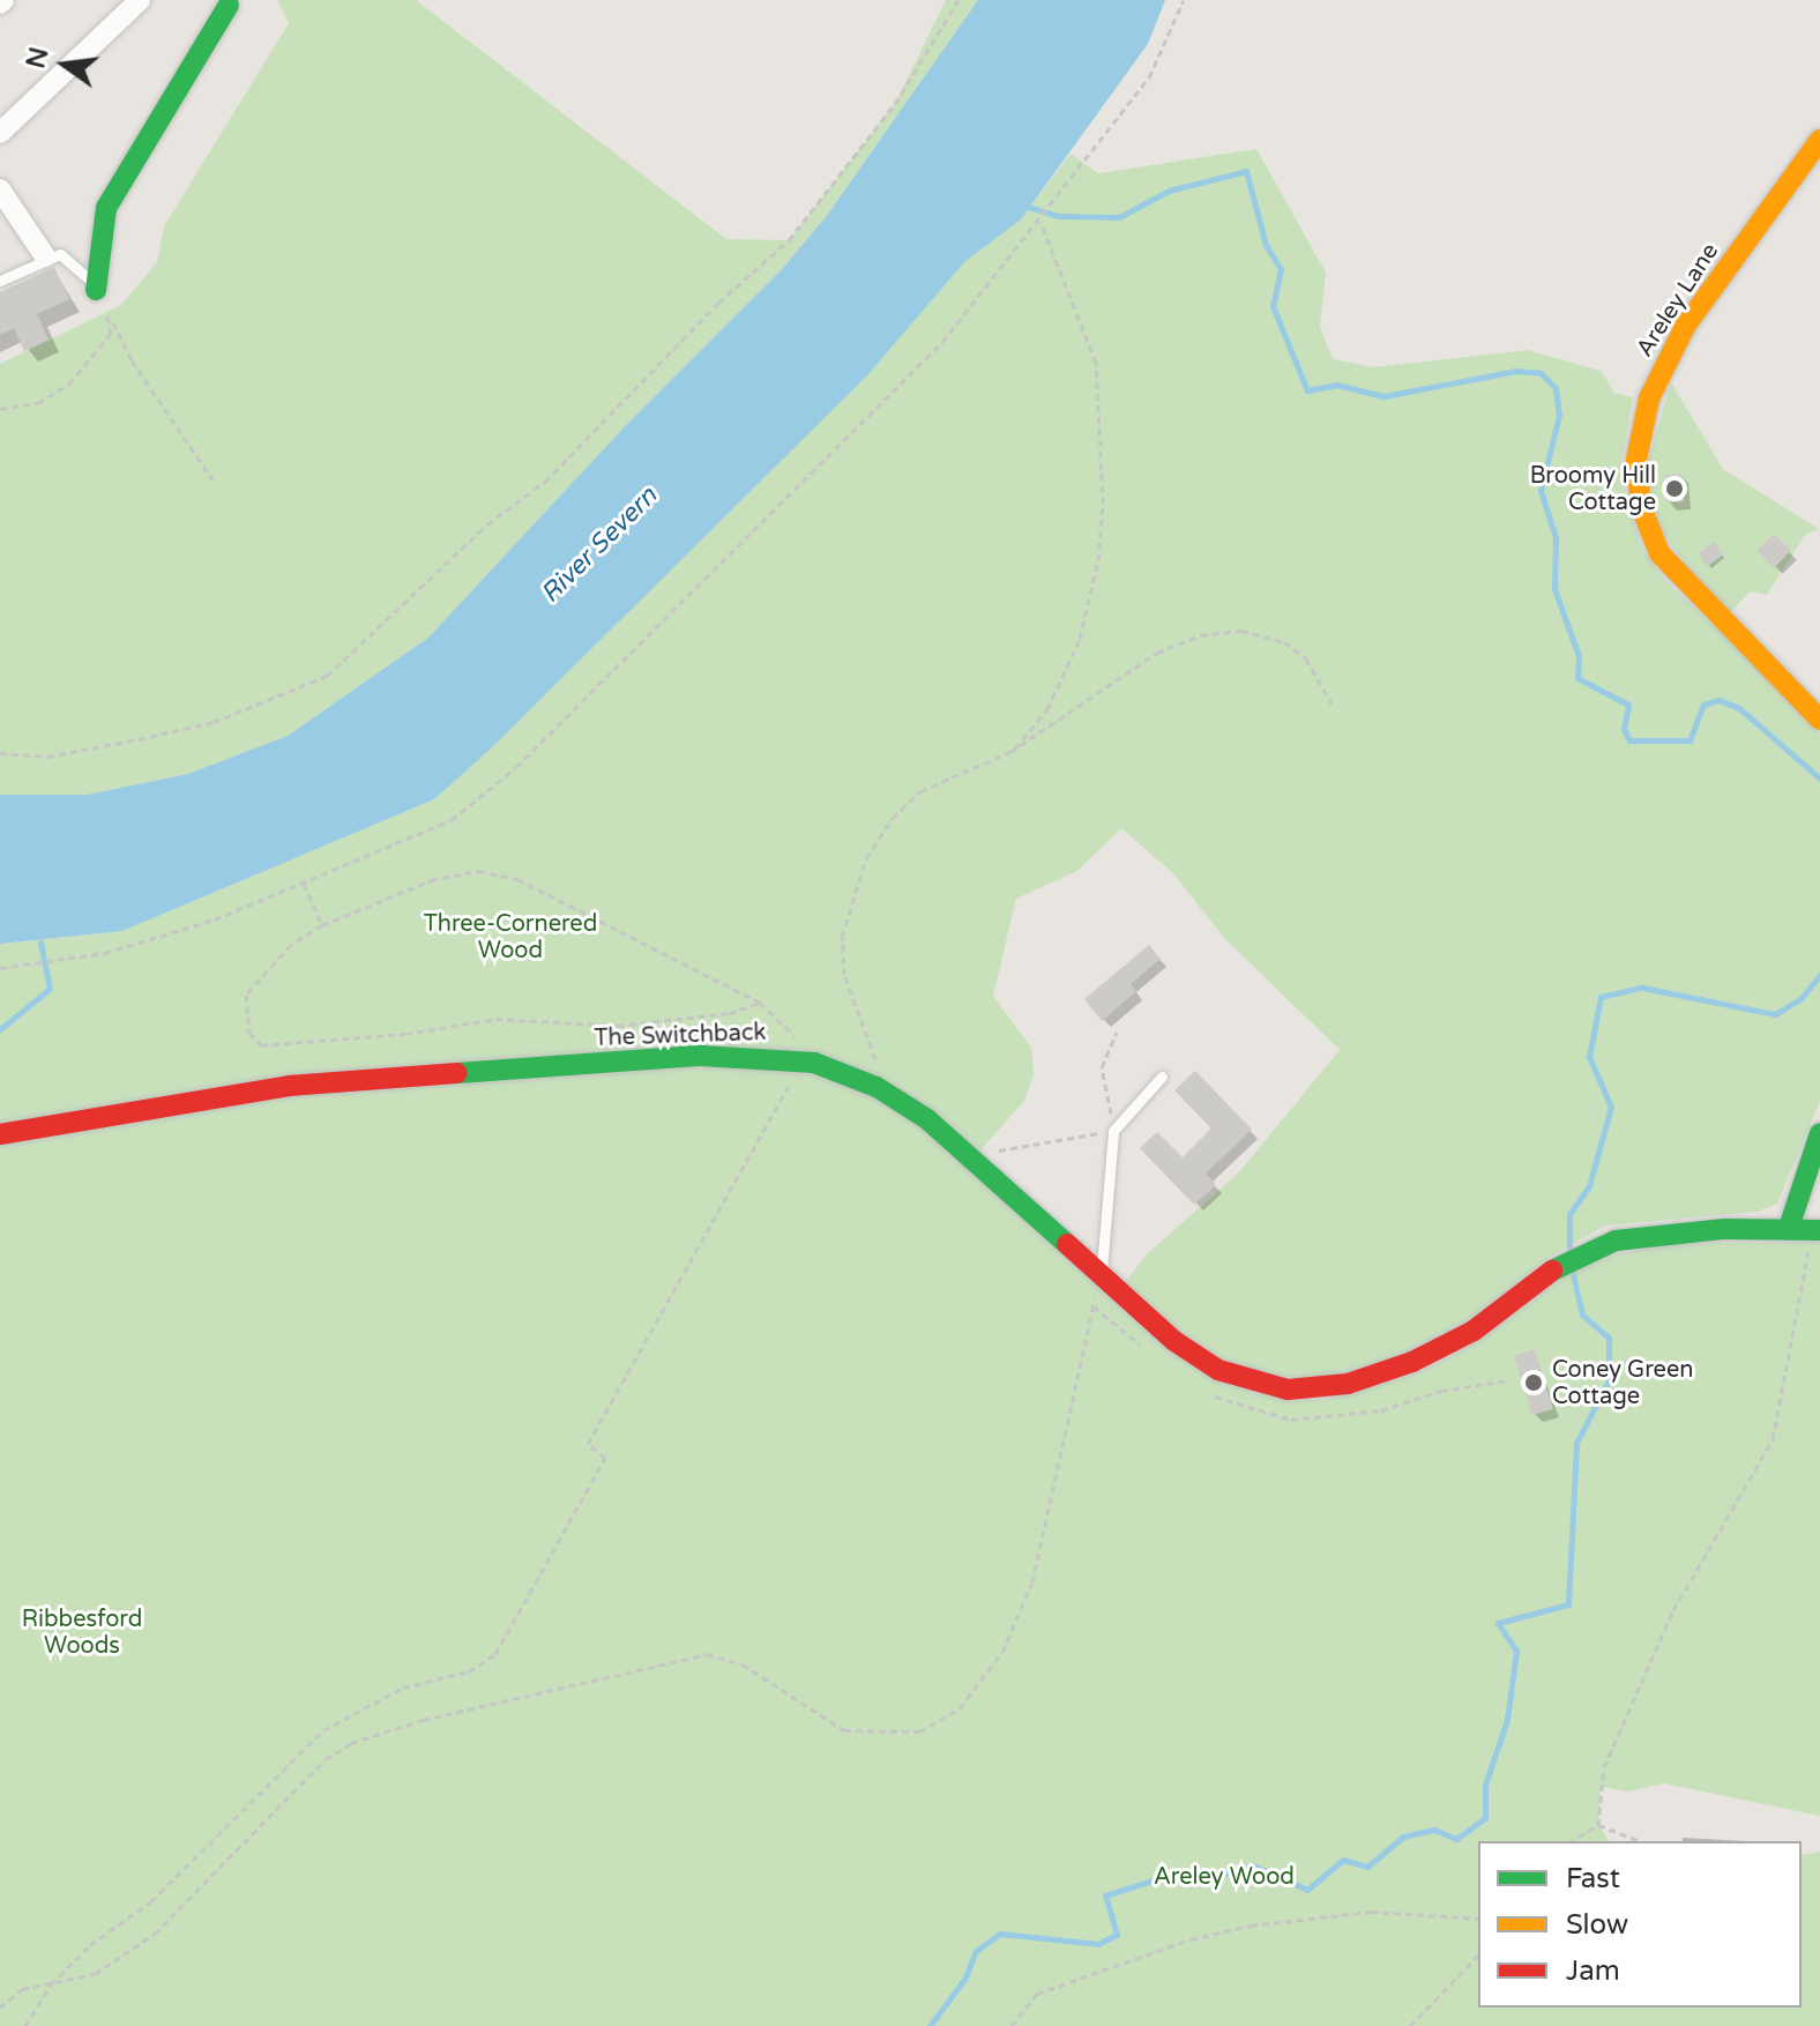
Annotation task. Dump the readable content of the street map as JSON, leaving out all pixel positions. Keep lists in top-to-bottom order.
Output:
{
  "streets": {
    "main road": ["Areley Lane", "The Switchback"]
  },
  "water": ["River Severn"],
  "parks": ["Three-Cornered Wood", "Ribbesford Woods", "Areley Wood"],
  "places": ["Broomy Hill Cottage", "Coney Green Cottage"],
  "legend": ["Fast", "Slow", "Jam"],
  "north": "left"
}
